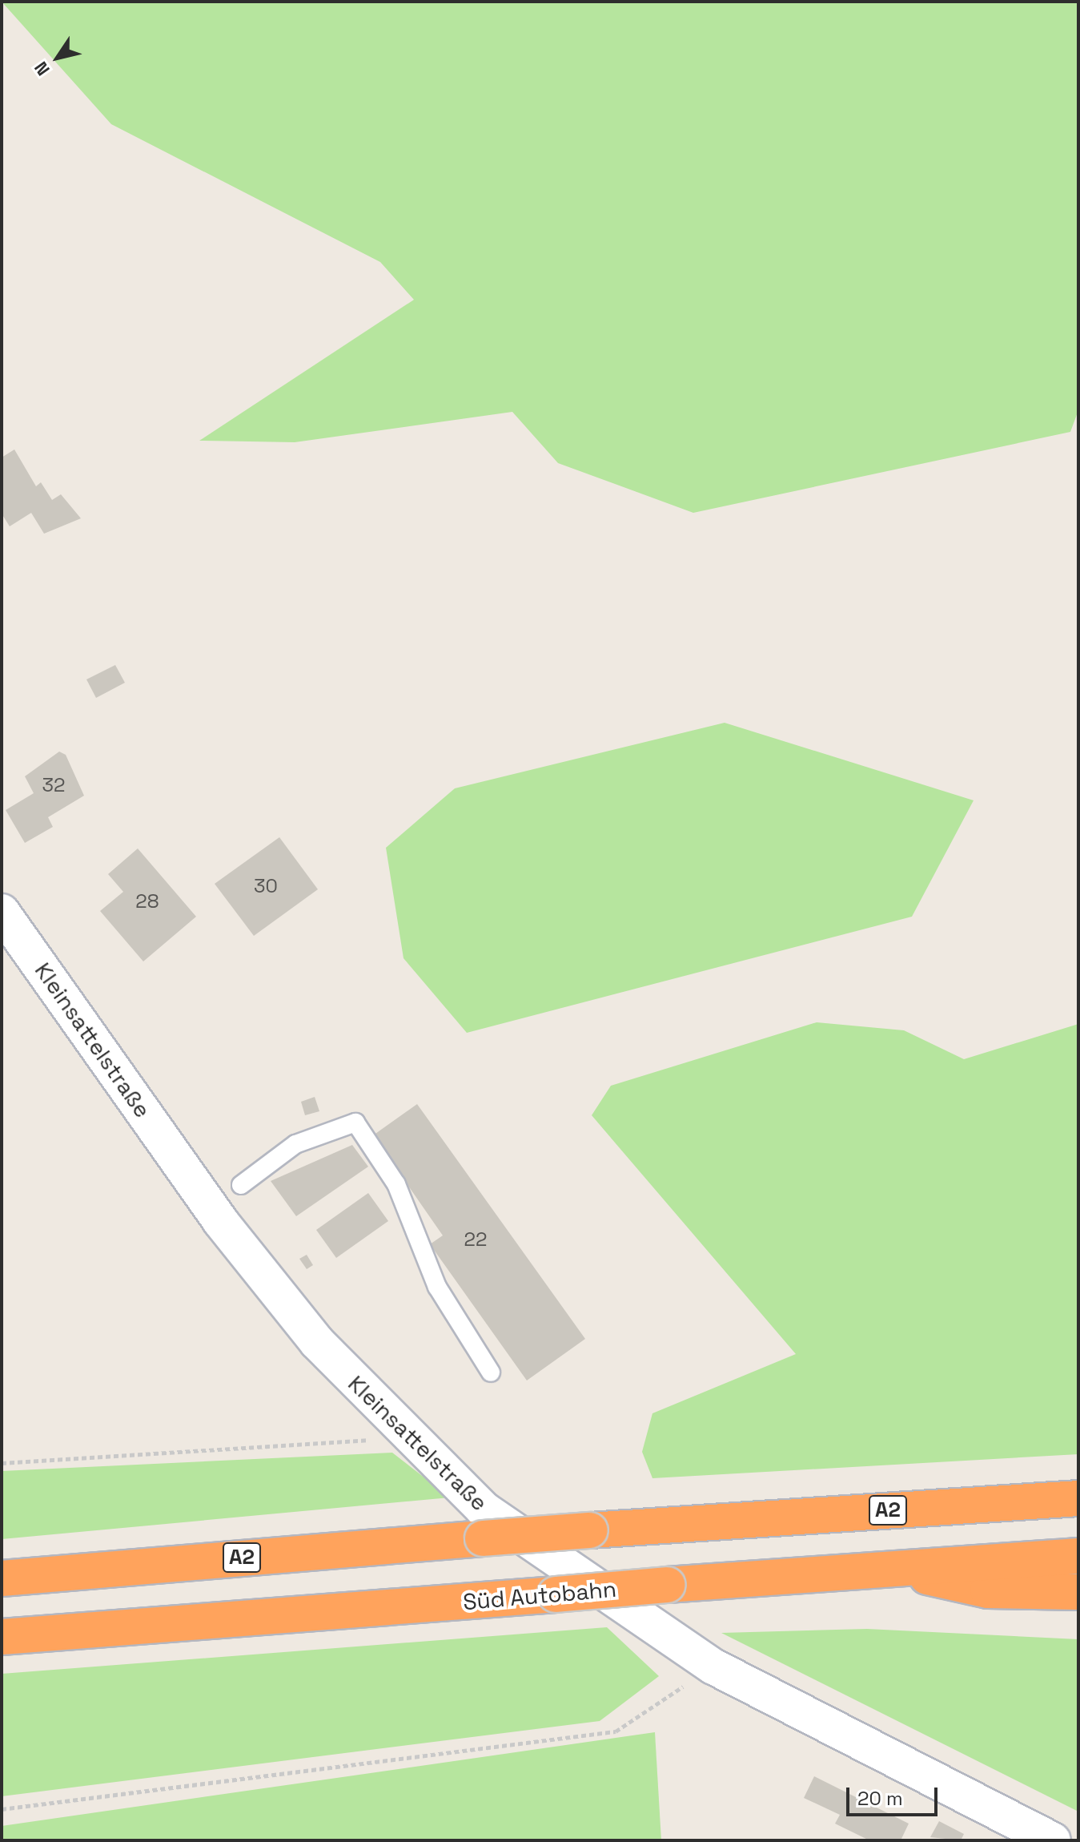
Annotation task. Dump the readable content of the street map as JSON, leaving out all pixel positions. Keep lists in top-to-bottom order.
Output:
{
  "streets": {
    "highway": ["A2", "Süd Autobahn"],
    "main road": ["Kleinsattelstraße"]
  },
  "house_numbers": [
    "32",
    "30",
    "28",
    "22"
  ],
  "scale_bar": "20 m",
  "north": "bottom left"
}
